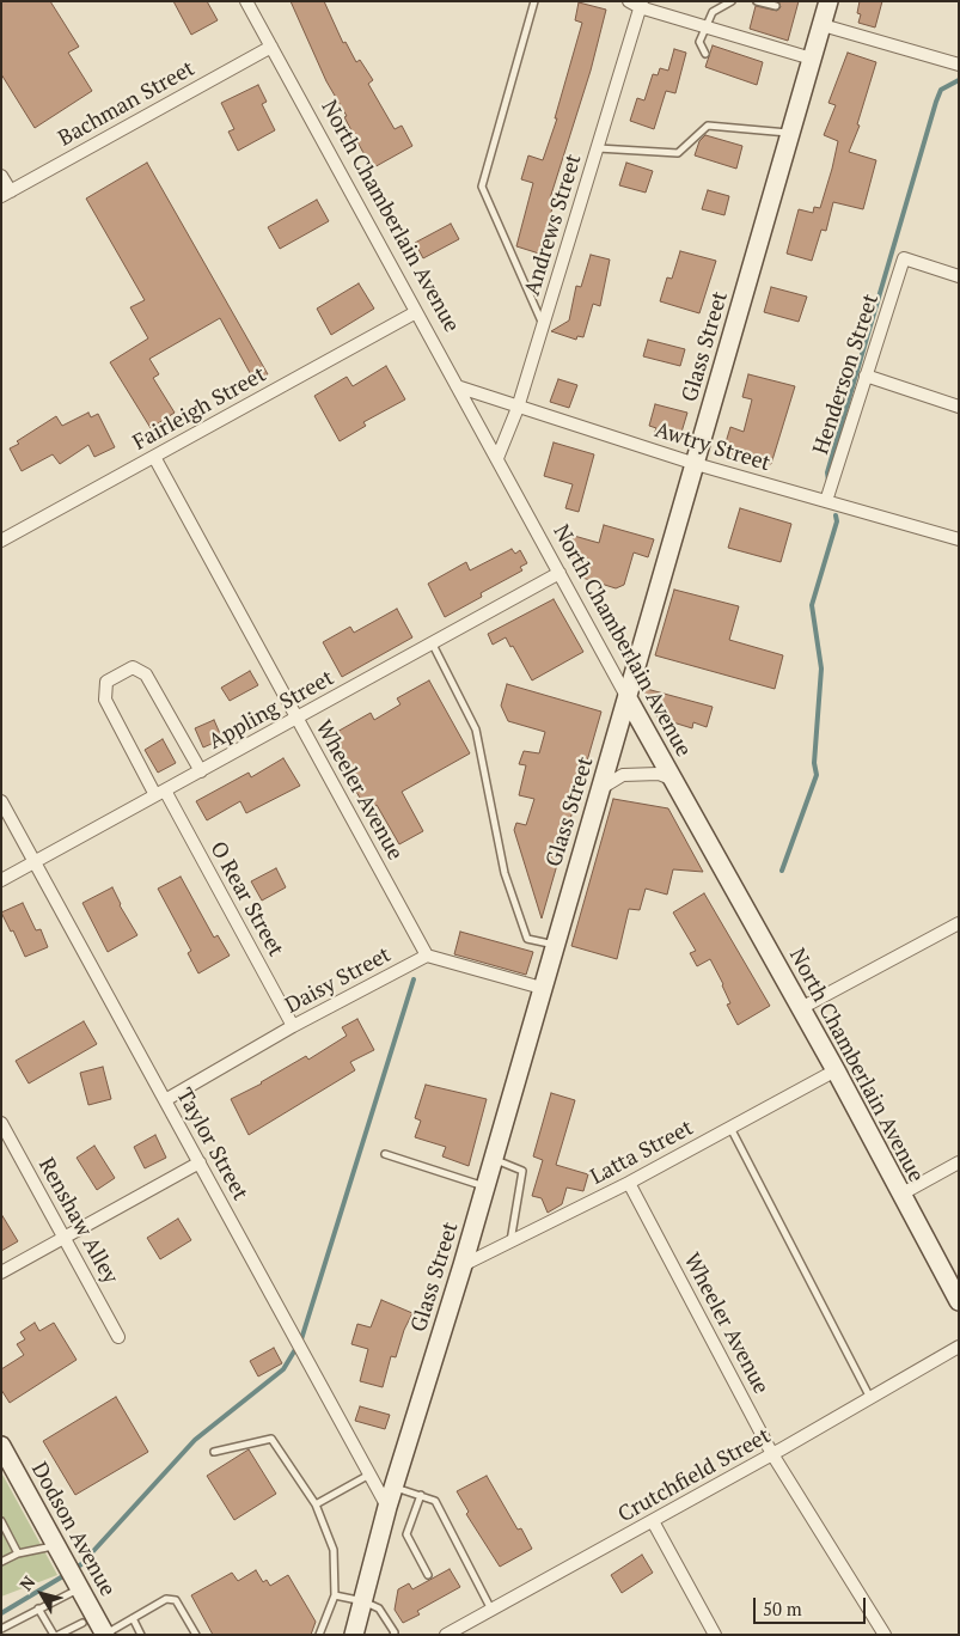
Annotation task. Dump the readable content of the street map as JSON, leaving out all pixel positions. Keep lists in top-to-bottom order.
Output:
{
  "streets": {
    "main road": ["North Chamberlain Avenue", "Glass Street", "Dodson Avenue"],
    "street": [
      "Bachman Street",
      "Andrews Street",
      "Henderson Street",
      "Fairleigh Street",
      "Awtry Street",
      "Appling Street",
      "Wheeler Avenue",
      "O Rear Street",
      "Daisy Street",
      "Taylor Street",
      "Latta Street",
      "Renshaw Alley",
      "Crutchfield Street"
    ]
  },
  "crossings": [
    ["Bachman Street", "North Chamberlain Avenue"],
    ["North Chamberlain Avenue", "Andrews Street"],
    ["North Chamberlain Avenue", "Glass Street"],
    ["North Chamberlain Avenue", "Fairleigh Street"],
    ["North Chamberlain Avenue", "Awtry Street"],
    ["North Chamberlain Avenue", "Appling Street"],
    ["North Chamberlain Avenue", "Latta Street"],
    ["Andrews Street", "Awtry Street"],
    ["Glass Street", "Awtry Street"],
    ["Glass Street", "Taylor Street"],
    ["Glass Street", "Latta Street"],
    ["Henderson Street", "Awtry Street"],
    ["Fairleigh Street", "Wheeler Avenue"],
    ["Appling Street", "Wheeler Avenue"],
    ["Appling Street", "O Rear Street"],
    ["Appling Street", "Taylor Street"],
    ["Wheeler Avenue", "Daisy Street"],
    ["Wheeler Avenue", "Latta Street"],
    ["Wheeler Avenue", "Crutchfield Street"],
    ["O Rear Street", "Daisy Street"],
    ["Daisy Street", "Taylor Street"]
  ],
  "scale_bar": "50 m",
  "north": "top left"
}
